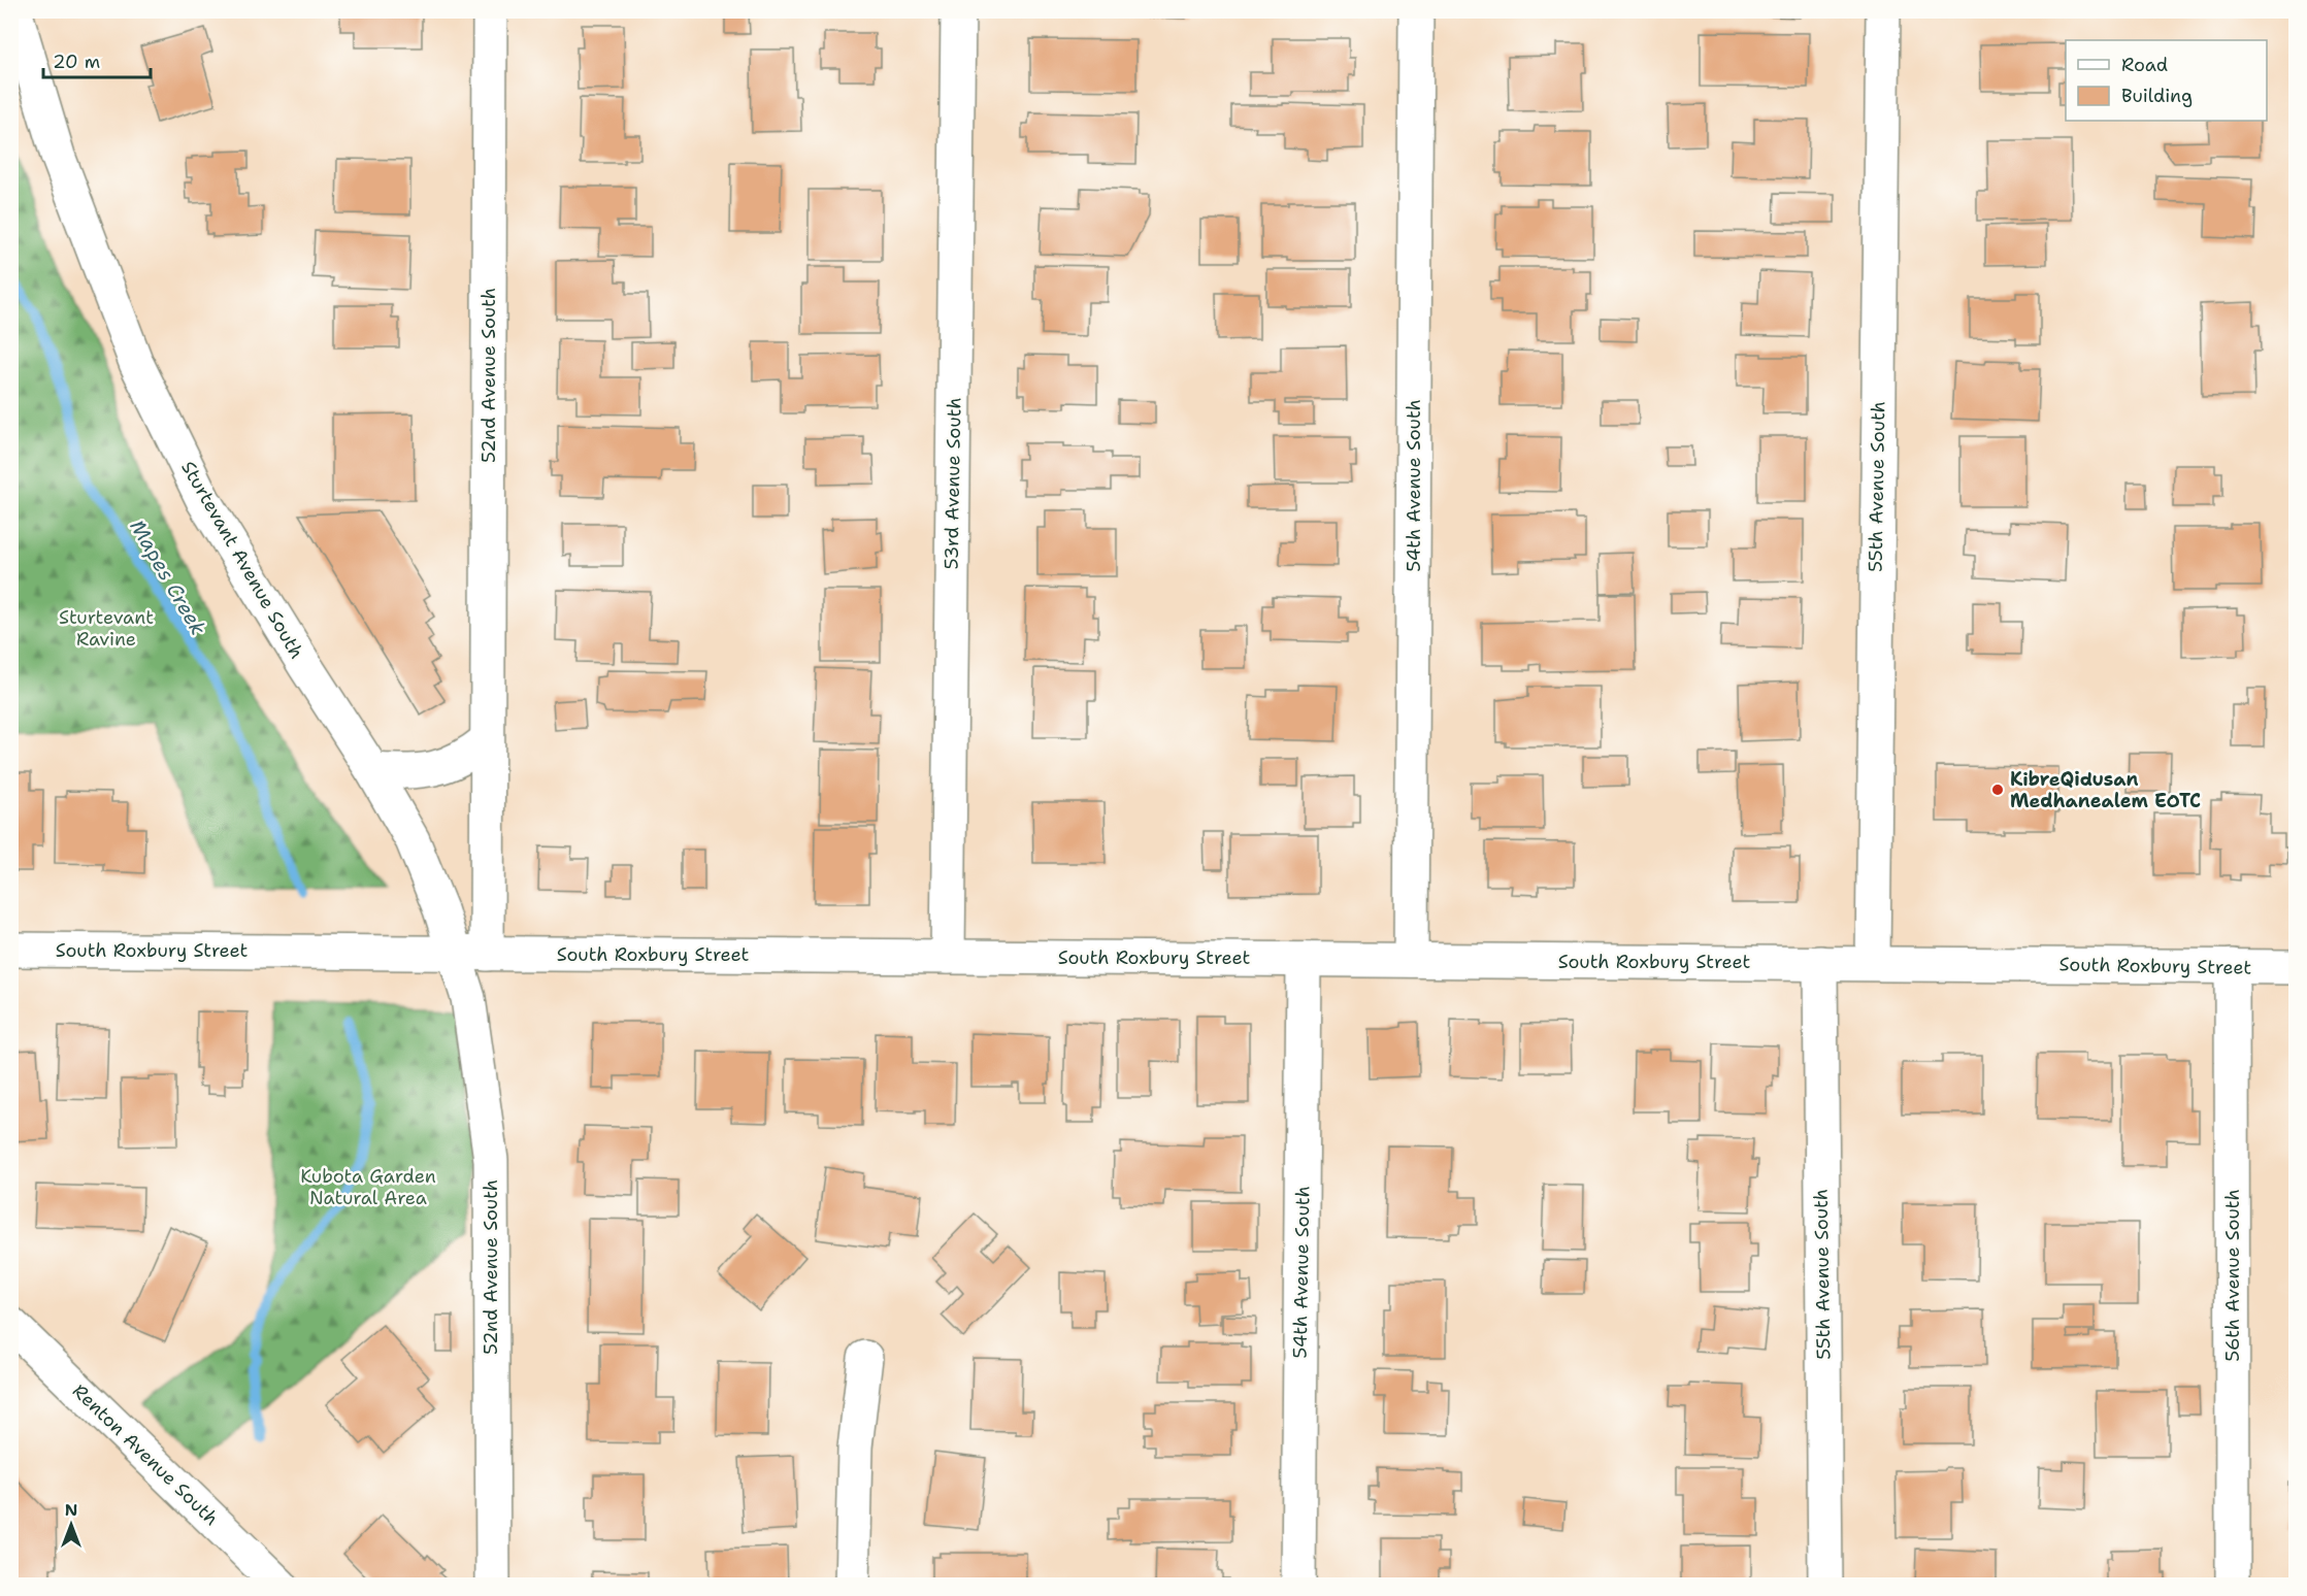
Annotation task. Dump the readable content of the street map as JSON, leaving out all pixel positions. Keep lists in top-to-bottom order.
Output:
{
  "streets": {
    "street": [
      "52nd Avenue South",
      "53rd Avenue South",
      "54th Avenue South",
      "55th Avenue South",
      "Sturtevant Avenue South",
      "South Roxbury Street",
      "56th Avenue South",
      "Renton Avenue South"
    ]
  },
  "crossings": [
    ["52nd Avenue South", "Sturtevant Avenue South"],
    ["52nd Avenue South", "South Roxbury Street"],
    ["53rd Avenue South", "South Roxbury Street"],
    ["54th Avenue South", "South Roxbury Street"],
    ["55th Avenue South", "South Roxbury Street"],
    ["Sturtevant Avenue South", "South Roxbury Street"],
    ["South Roxbury Street", "56th Avenue South"]
  ],
  "water": ["Mapes Creek"],
  "parks": ["Sturtevant Ravine", "Kubota Garden Natural Area"],
  "places": ["KibreQidusan Medhanealem EOTC"],
  "legend": ["Road", "Building"],
  "scale_bar": "20 m",
  "north": "top"
}
